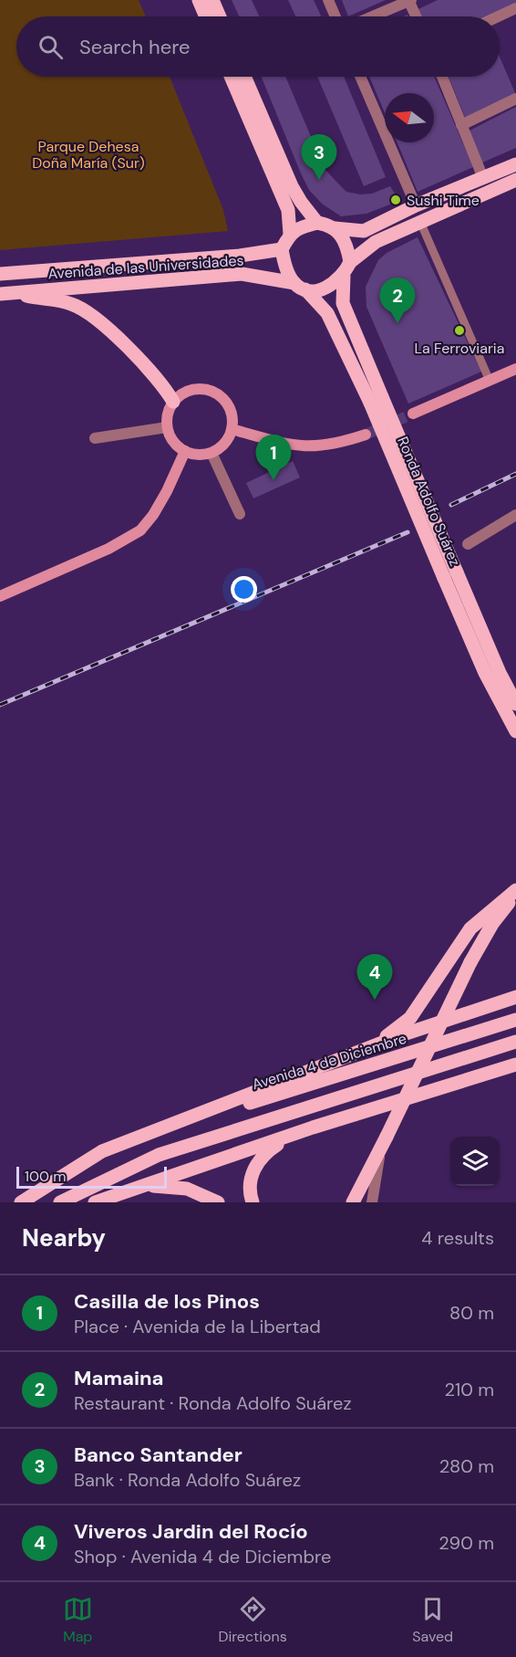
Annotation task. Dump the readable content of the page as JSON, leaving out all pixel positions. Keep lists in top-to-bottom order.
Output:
{
  "streets": {
    "main road": ["Avenida de las Universidades", "Ronda Adolfo Suárez", "Avenida 4 de Diciembre"]
  },
  "crossings": [
    ["Avenida de las Universidades", "Ronda Adolfo Suárez"]
  ],
  "parks": ["Parque Dehesa Doña María (Sur)"],
  "places": ["Sushi Time", "La Ferroviaria"],
  "scale_bar": "100 m",
  "north": "left",
  "page": {
    "search": "Search here",
    "pins": [
      "3",
      "2",
      "1",
      "4"
    ],
    "scale": "100 m",
    "heading": ["Nearby", "4 results"],
    "list": [
      {
        "mark": "1",
        "name": "Casilla de los Pinos",
        "note": "Place · Avenida de la Libertad",
        "value": "80 m"
      },
      {
        "mark": "2",
        "name": "Mamaina",
        "note": "Restaurant · Ronda Adolfo Suárez",
        "value": "210 m"
      },
      {
        "mark": "3",
        "name": "Banco Santander",
        "note": "Bank · Ronda Adolfo Suárez",
        "value": "280 m"
      },
      {
        "mark": "4",
        "name": "Viveros Jardin del Rocío",
        "note": "Shop · Avenida 4 de Diciembre",
        "value": "290 m"
      }
    ],
    "nav": ["Map", "Directions", "Saved"]
  }
}
